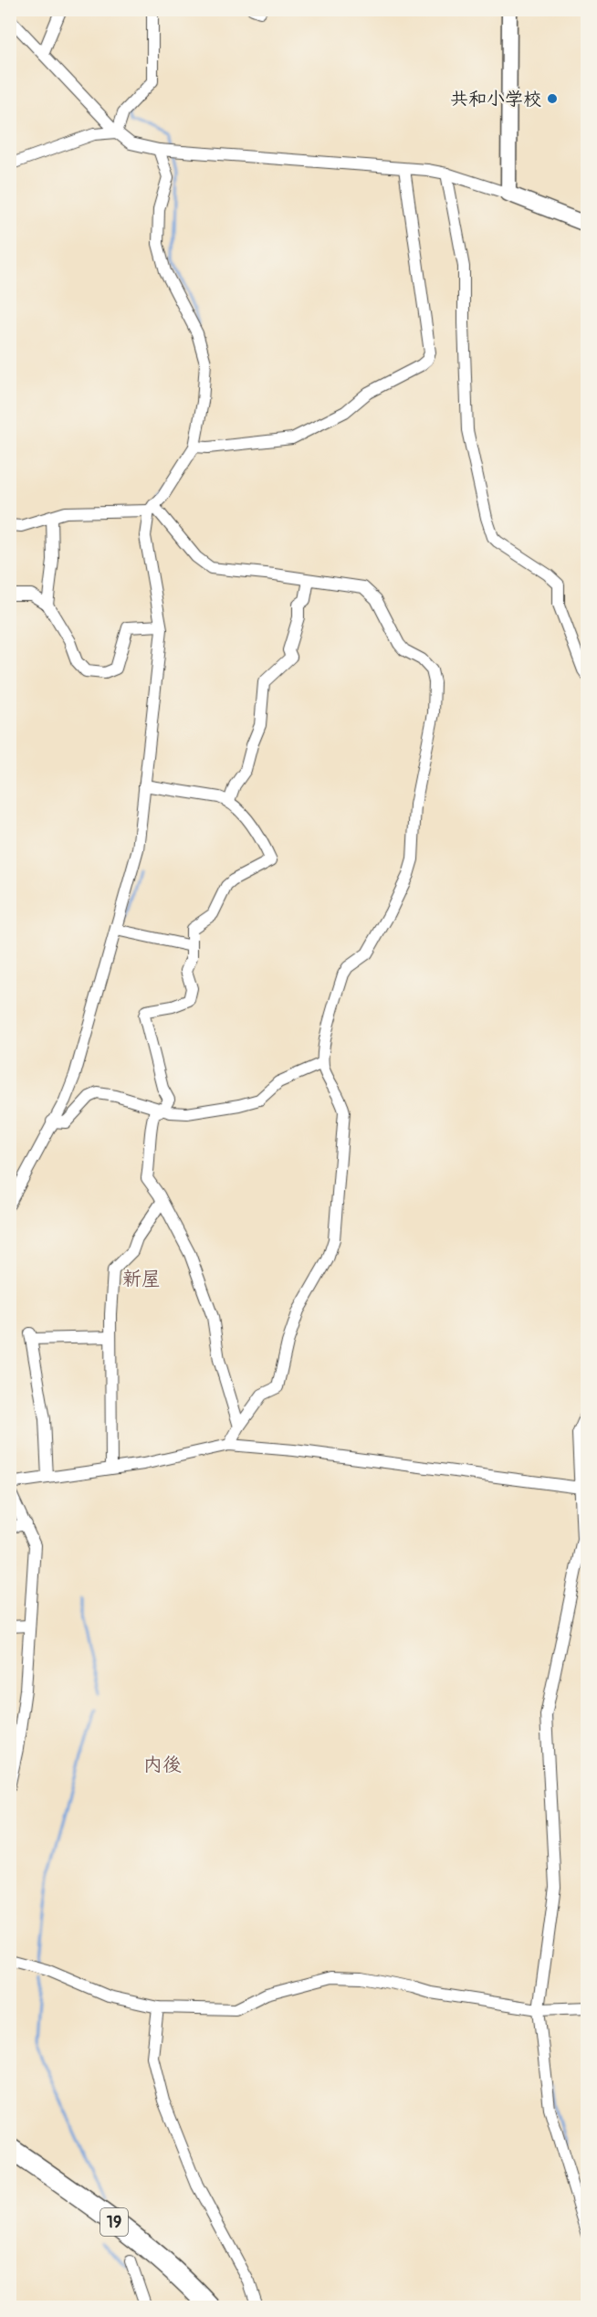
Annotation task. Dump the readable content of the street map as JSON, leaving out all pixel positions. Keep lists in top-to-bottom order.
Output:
{
  "streets": {
    "highway": ["19"]
  },
  "districts": ["新屋", "内後"],
  "places": ["共和小学校"]
}
